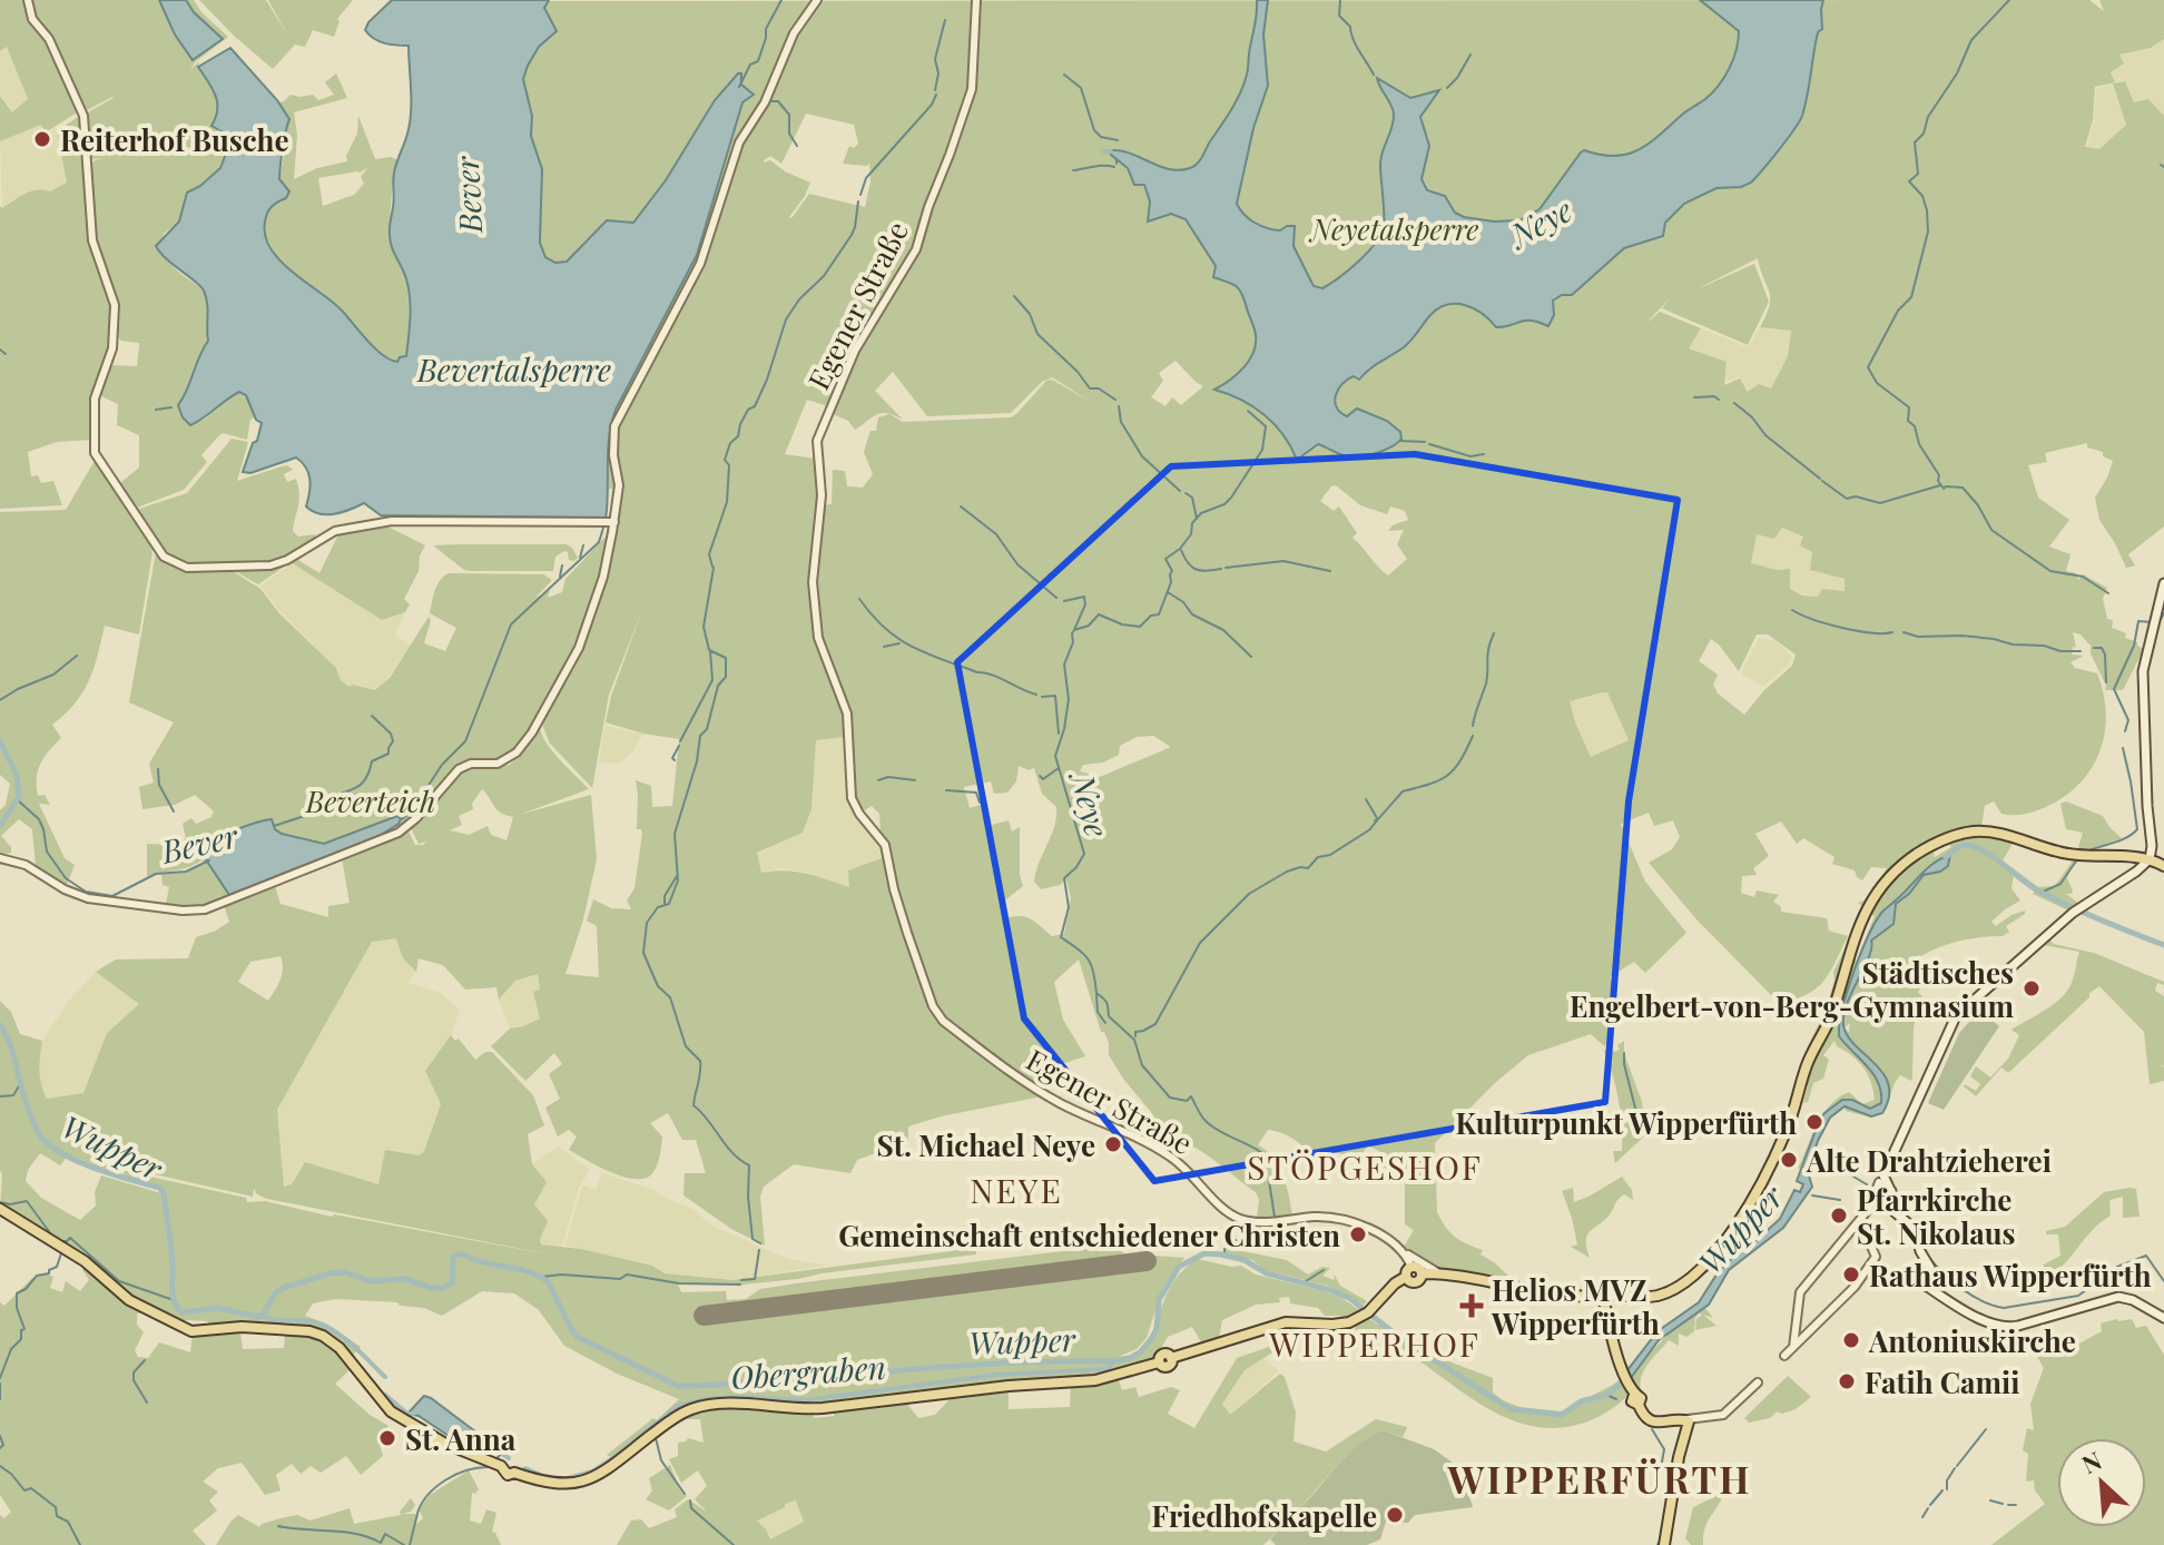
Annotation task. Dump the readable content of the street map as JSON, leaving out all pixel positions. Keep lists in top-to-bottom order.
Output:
{
  "streets": {
    "street": ["Egener Straße"]
  },
  "districts": [
    "STÖPGESHOF",
    "NEYE",
    "WIPPERHOF",
    "WIPPERFÜRTH"
  ],
  "water": [
    "Bever",
    "Neye",
    "Bevertalsperre",
    "Wupper",
    "Obergraben"
  ],
  "parks": ["Neyetalsperre", "Beverteich"],
  "places": {
    "other": [
      "Reiterhof Busche",
      "Städtisches Engelbert-von-Berg-Gymnasium",
      "Kulturpunkt Wipperfürth",
      "St. Michael Neye",
      "Alte Drahtzieherei",
      "Pfarrkirche St. Nikolaus",
      "Gemeinschaft entschiedener Christen",
      "Rathaus Wipperfürth",
      "Antoniuskirche",
      "Fatih Camii",
      "St. Anna",
      "Friedhofskapelle"
    ],
    "health": ["Helios MVZ Wipperfürth"]
  },
  "north": "top left"
}
